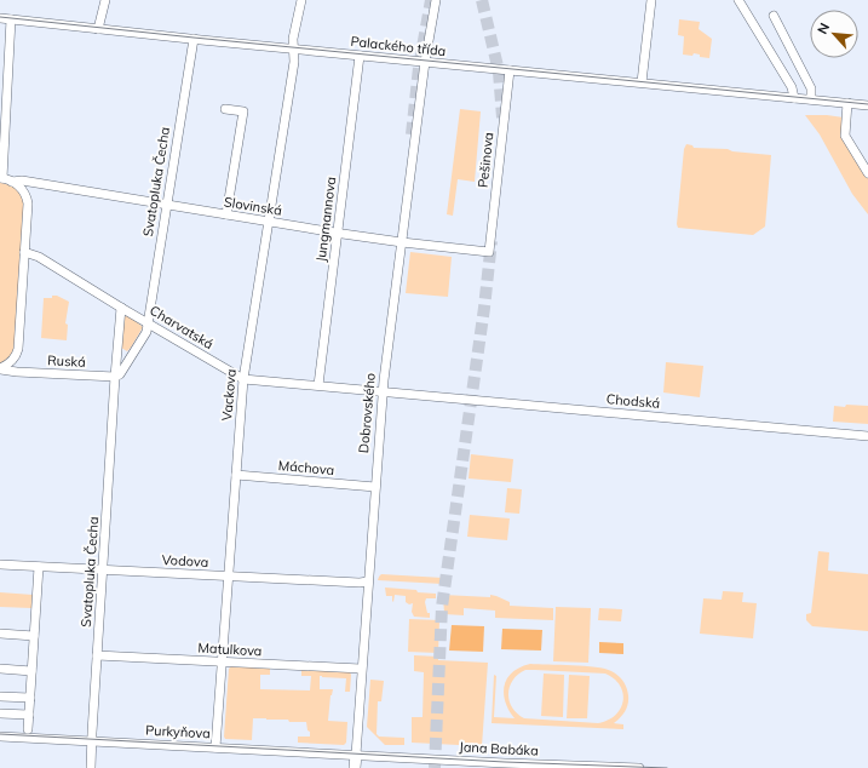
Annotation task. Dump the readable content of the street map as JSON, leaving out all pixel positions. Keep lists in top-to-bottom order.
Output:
{
  "streets": {
    "main road": ["Dobrovského"],
    "street": [
      "Palackého třída",
      "Pešinova",
      "Svatopluka Čecha",
      "Slovinská",
      "Jungmannova",
      "Charvatská",
      "Ruská",
      "Vackova",
      "Chodská",
      "Máchova",
      "Vodova",
      "Matulkova",
      "Purkyňova",
      "Jana Babáka"
    ]
  },
  "crossings": [
    ["Palackého třída", "Pešinova"],
    ["Palackého třída", "Svatopluka Čecha"],
    ["Palackého třída", "Jungmannova"],
    ["Palackého třída", "Vackova"],
    ["Palackého třída", "Dobrovského"],
    ["Pešinova", "Slovinská"],
    ["Svatopluka Čecha", "Slovinská"],
    ["Svatopluka Čecha", "Charvatská"],
    ["Svatopluka Čecha", "Ruská"],
    ["Svatopluka Čecha", "Vodova"],
    ["Svatopluka Čecha", "Matulkova"],
    ["Svatopluka Čecha", "Purkyňova"],
    ["Slovinská", "Jungmannova"],
    ["Slovinská", "Vackova"],
    ["Slovinská", "Dobrovského"],
    ["Jungmannova", "Charvatská"],
    ["Charvatská", "Vackova"],
    ["Charvatská", "Chodská"],
    ["Charvatská", "Dobrovského"],
    ["Vackova", "Máchova"],
    ["Vackova", "Vodova"],
    ["Vackova", "Matulkova"],
    ["Vackova", "Purkyňova"],
    ["Dobrovského", "Máchova"],
    ["Dobrovského", "Vodova"],
    ["Dobrovského", "Matulkova"],
    ["Dobrovského", "Purkyňova"],
    ["Dobrovského", "Jana Babáka"],
    ["Purkyňova", "Jana Babáka"]
  ],
  "north": "top left"
}
